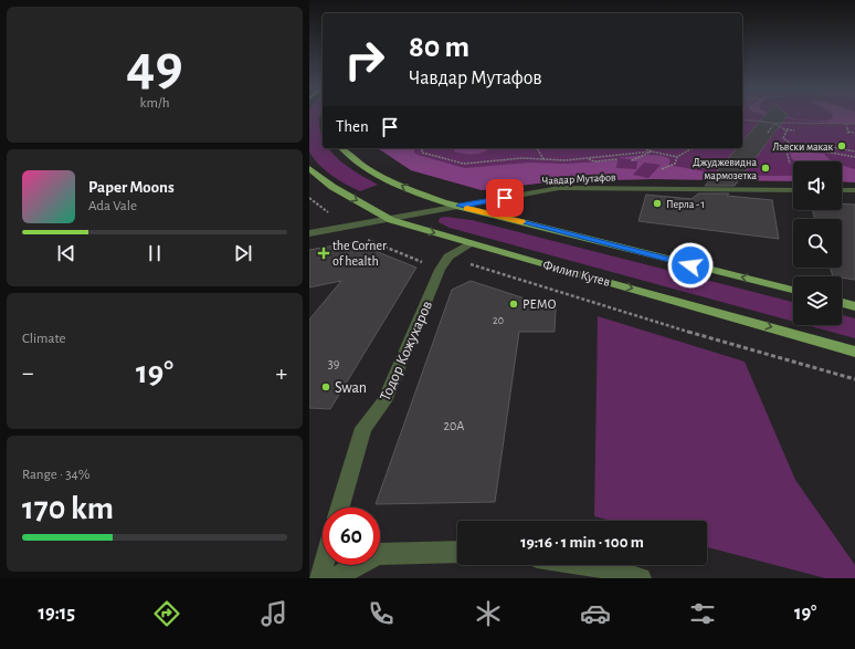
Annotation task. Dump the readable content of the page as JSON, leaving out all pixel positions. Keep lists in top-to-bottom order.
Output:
{
  "streets": {
    "main road": ["Филип Кутев"],
    "street": ["Чавдар Мутафов", "Тодор Кожухаров"]
  },
  "crossings": [
    ["Чавдар Мутафов", "Филип Кутев"],
    ["Филип Кутев", "Тодор Кожухаров"]
  ],
  "places": {
    "other": [
      "Лъвски макак",
      "Джуджевидна мармозетка",
      "Перла - 1",
      "РЕМО",
      "Swan"
    ],
    "health": ["the Corner of health"]
  },
  "house_numbers": ["20", "39", "20А"],
  "page": {
    "tile": [
      ["49", "km/h"],
      "Climate",
      ["Range · 34%", "170 km"]
    ],
    "turn": ["80 m", "Чавдар Мутафов"],
    "then": "Then",
    "song": ["Paper Moons", "Ada Vale"],
    "heat": ["−", "19°", "+"],
    "limit": "60",
    "trip": "19:16 · 1 min · 100 m",
    "tabs": ["19:15", "19°"]
  }
}
